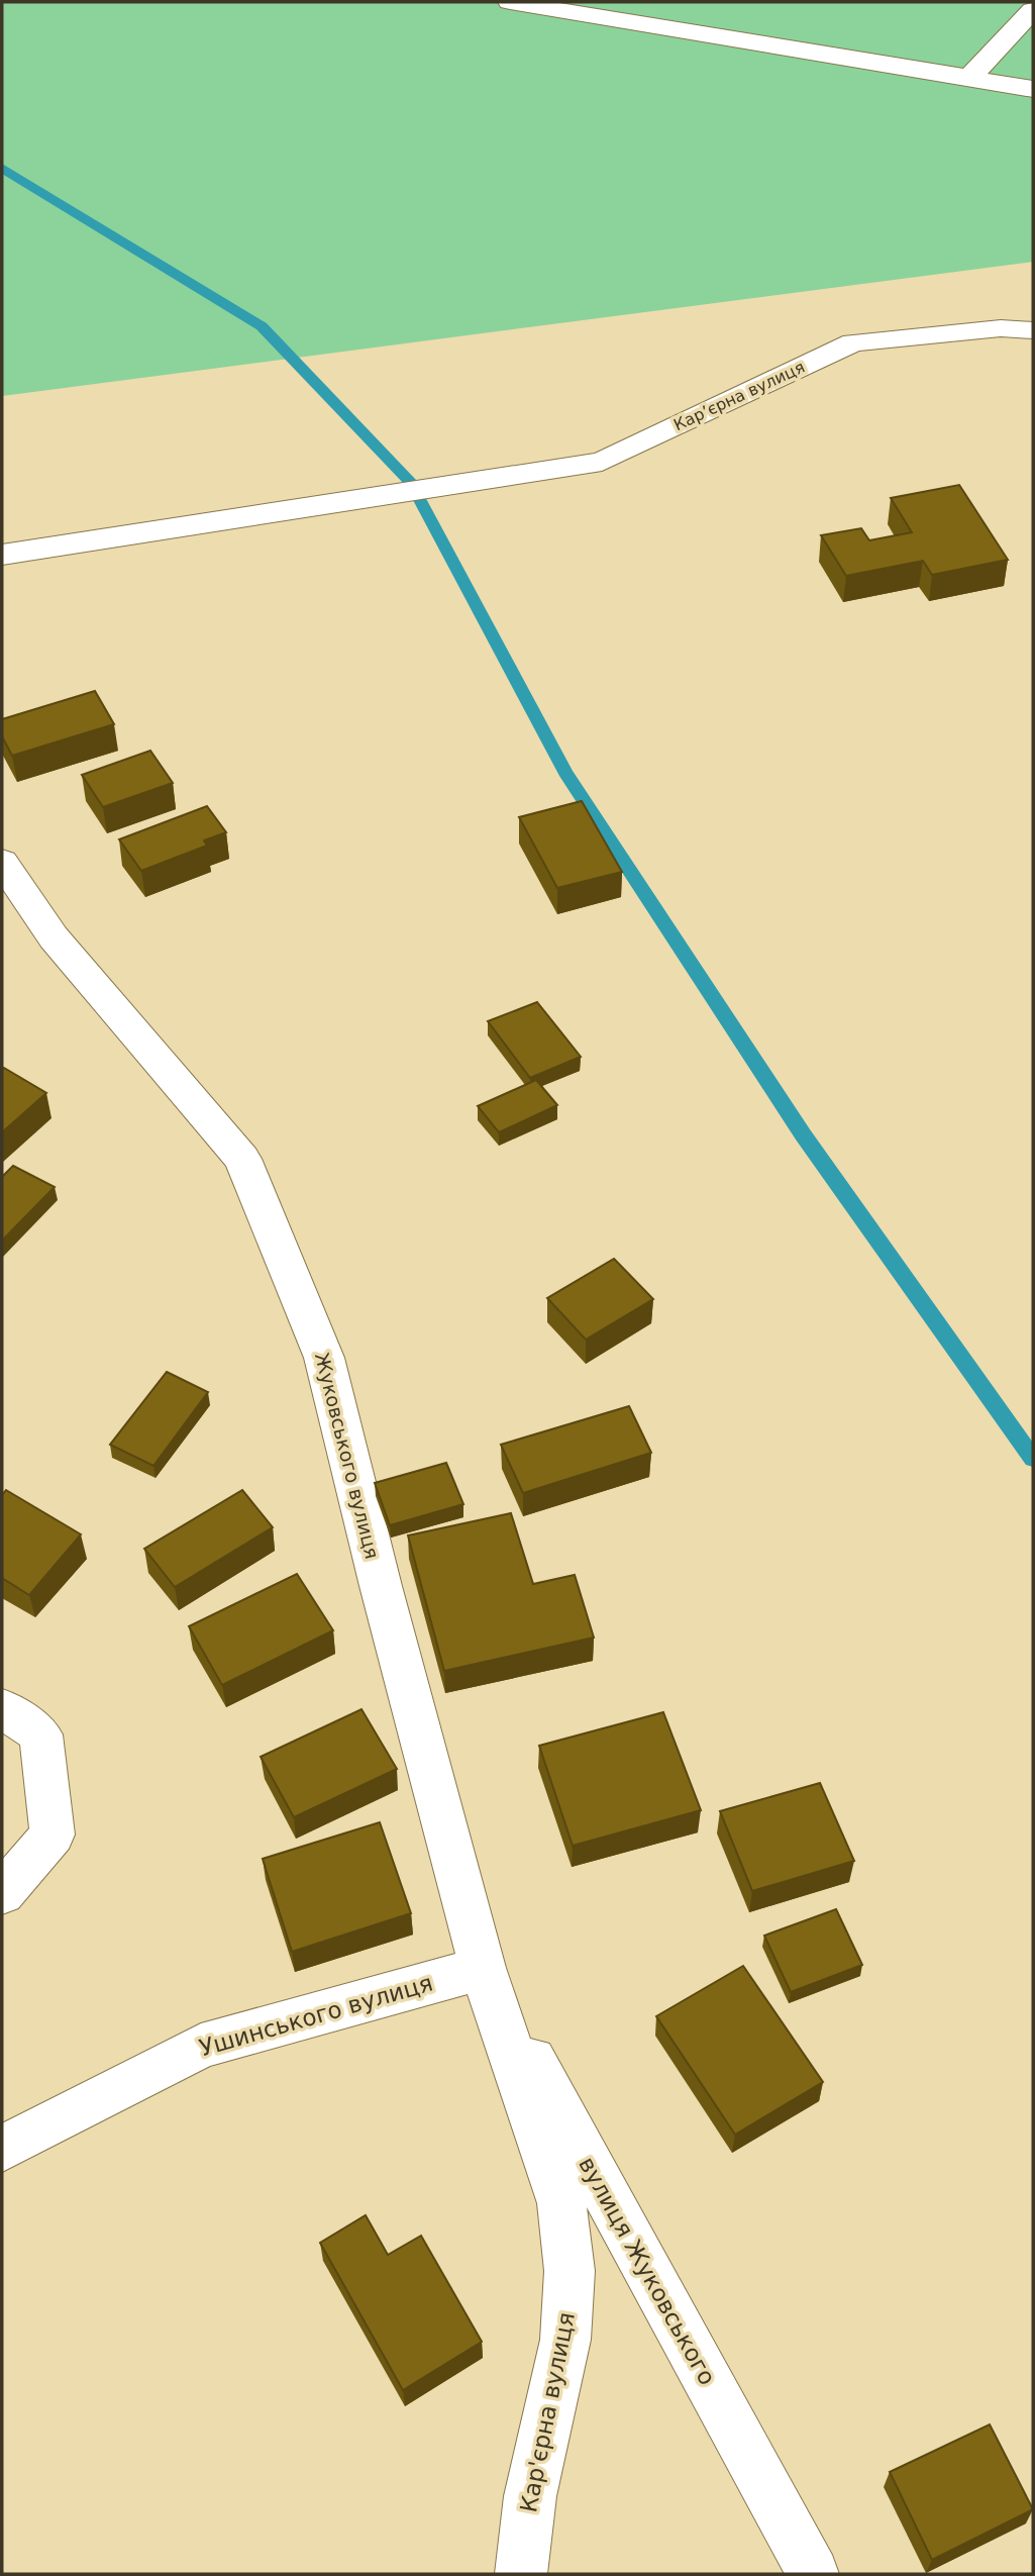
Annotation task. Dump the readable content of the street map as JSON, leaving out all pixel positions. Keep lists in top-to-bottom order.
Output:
{
  "streets": {
    "street": [
      "Карʼєрна вулиця",
      "Жуковського вулиця",
      "Ушинського вулиця",
      "вулиця Жуковського",
      "Кар'єрна вулиця"
    ]
  },
  "crossings": [
    ["Жуковського вулиця", "Ушинського вулиця"],
    ["Жуковського вулиця", "вулиця Жуковського"],
    ["Жуковського вулиця", "Кар'єрна вулиця"],
    ["Ушинського вулиця", "вулиця Жуковського"],
    ["Ушинського вулиця", "Кар'єрна вулиця"],
    ["вулиця Жуковського", "Кар'єрна вулиця"]
  ]
}
